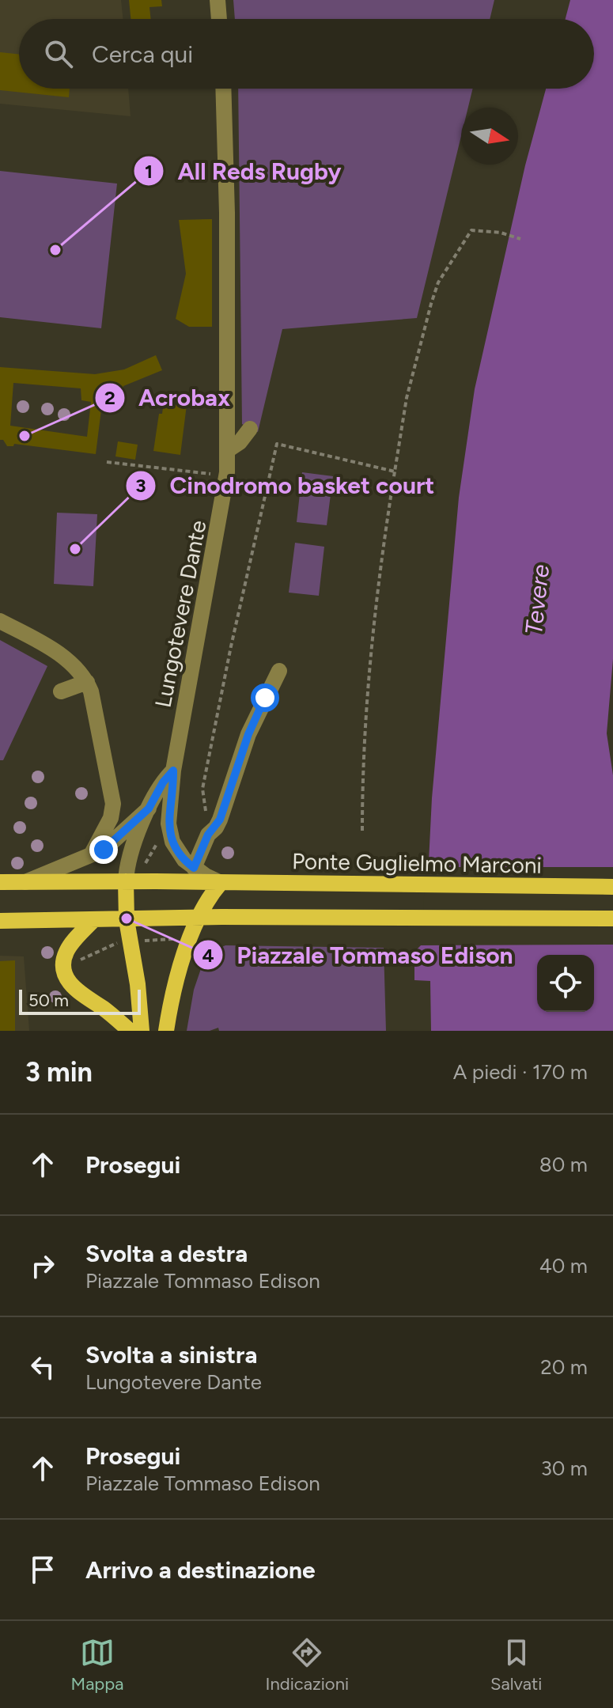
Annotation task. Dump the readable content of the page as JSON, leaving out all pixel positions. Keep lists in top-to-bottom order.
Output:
{
  "streets": {
    "main road": ["Ponte Guglielmo Marconi"],
    "street": ["Lungotevere Dante"]
  },
  "water": ["Tevere"],
  "places": [
    "All Reds Rugby",
    "Acrobax",
    "Cinodromo basket court",
    "Piazzale Tommaso Edison"
  ],
  "scale_bar": "50 m",
  "north": "right",
  "page": {
    "search": "Cerca qui",
    "scale": "50 m",
    "heading": ["3 min", "A piedi · 170 m"],
    "list": [
      ["Prosegui", "80 m"],
      ["Svolta a destra", "Piazzale Tommaso Edison", "40 m"],
      ["Svolta a sinistra", "Lungotevere Dante", "20 m"],
      ["Prosegui", "Piazzale Tommaso Edison", "30 m"],
      "Arrivo a destinazione"
    ],
    "nav": ["Mappa", "Indicazioni", "Salvati"]
  }
}
